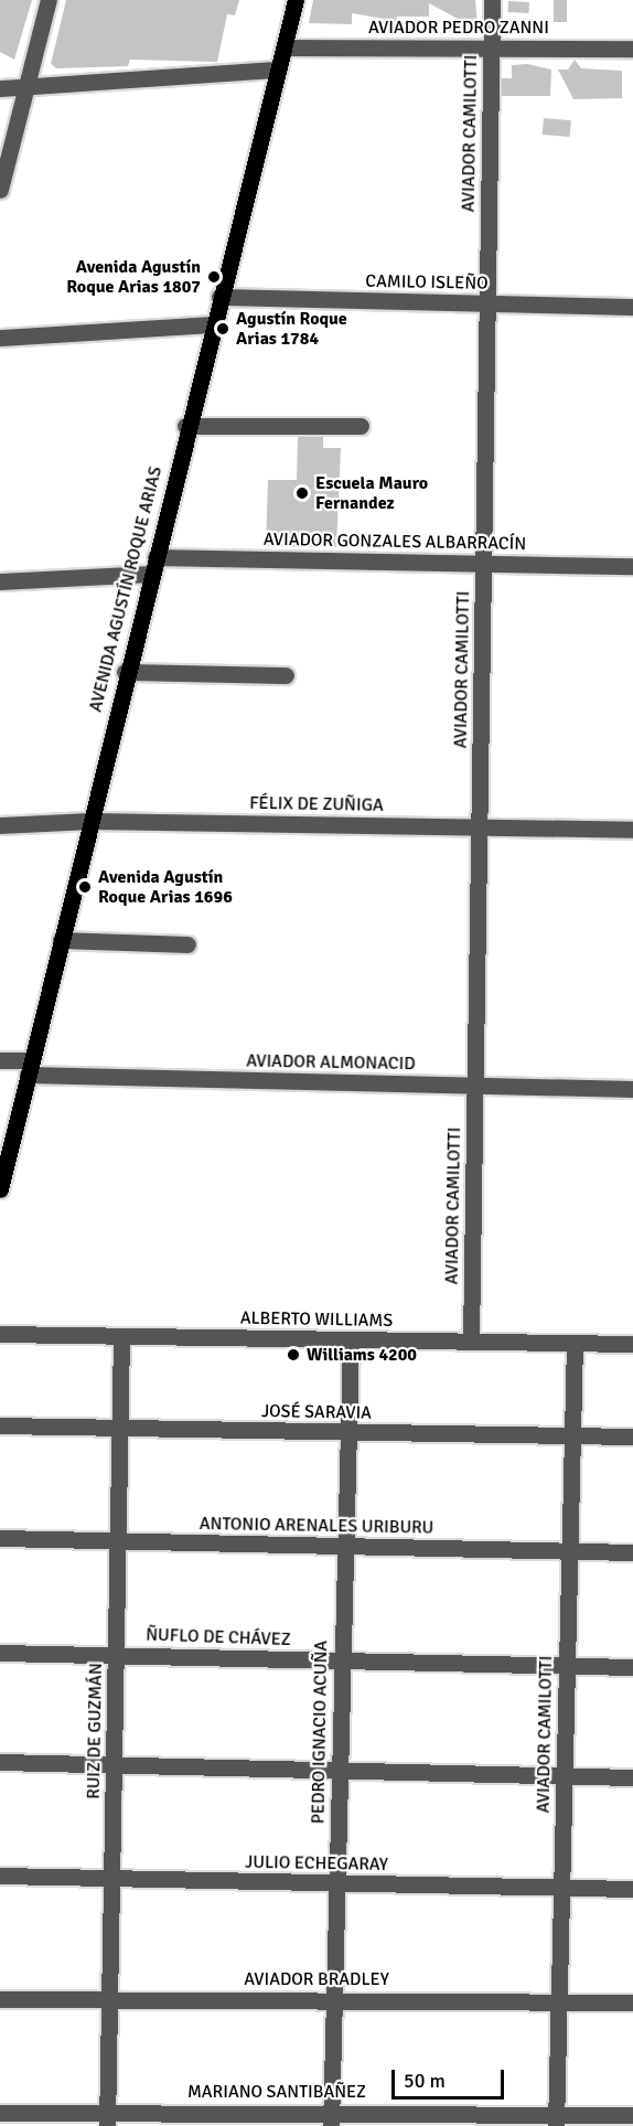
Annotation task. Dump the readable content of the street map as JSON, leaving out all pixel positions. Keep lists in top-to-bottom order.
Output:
{
  "streets": {
    "main road": ["AVENIDA AGUSTÍN ROQUE ARIAS"],
    "street": [
      "AVIADOR PEDRO ZANNI",
      "AVIADOR CAMILOTTI",
      "CAMILO ISLEÑO",
      "AVIADOR GONZALES ALBARRACÍN",
      "FÉLIX DE ZUÑIGA",
      "AVIADOR ALMONACID",
      "ALBERTO WILLIAMS",
      "JOSÉ SARAVIA",
      "ANTONIO ARENALES URIBURU",
      "ÑUFLO DE CHÁVEZ",
      "RUIZ DE GUZMÁN",
      "PEDRO IGNACIO ACUÑA",
      "JULIO ECHEGARAY",
      "AVIADOR BRADLEY",
      "MARIANO SANTIBAÑEZ"
    ]
  },
  "crossings": [
    ["AVIADOR PEDRO ZANNI", "AVIADOR CAMILOTTI"],
    ["AVIADOR PEDRO ZANNI", "AVENIDA AGUSTÍN ROQUE ARIAS"],
    ["AVIADOR CAMILOTTI", "CAMILO ISLEÑO"],
    ["AVIADOR CAMILOTTI", "AVIADOR GONZALES ALBARRACÍN"],
    ["AVIADOR CAMILOTTI", "FÉLIX DE ZUÑIGA"],
    ["AVIADOR CAMILOTTI", "AVIADOR ALMONACID"],
    ["AVIADOR CAMILOTTI", "ALBERTO WILLIAMS"],
    ["AVIADOR CAMILOTTI", "JOSÉ SARAVIA"],
    ["AVIADOR CAMILOTTI", "ANTONIO ARENALES URIBURU"],
    ["AVIADOR CAMILOTTI", "ÑUFLO DE CHÁVEZ"],
    ["AVIADOR CAMILOTTI", "JULIO ECHEGARAY"],
    ["AVIADOR CAMILOTTI", "AVIADOR BRADLEY"],
    ["AVIADOR CAMILOTTI", "MARIANO SANTIBAÑEZ"],
    ["CAMILO ISLEÑO", "AVENIDA AGUSTÍN ROQUE ARIAS"],
    ["AVIADOR GONZALES ALBARRACÍN", "AVENIDA AGUSTÍN ROQUE ARIAS"],
    ["AVENIDA AGUSTÍN ROQUE ARIAS", "FÉLIX DE ZUÑIGA"],
    ["AVENIDA AGUSTÍN ROQUE ARIAS", "AVIADOR ALMONACID"],
    ["ALBERTO WILLIAMS", "RUIZ DE GUZMÁN"],
    ["ALBERTO WILLIAMS", "PEDRO IGNACIO ACUÑA"],
    ["JOSÉ SARAVIA", "RUIZ DE GUZMÁN"],
    ["JOSÉ SARAVIA", "PEDRO IGNACIO ACUÑA"],
    ["ANTONIO ARENALES URIBURU", "RUIZ DE GUZMÁN"],
    ["ANTONIO ARENALES URIBURU", "PEDRO IGNACIO ACUÑA"],
    ["ÑUFLO DE CHÁVEZ", "RUIZ DE GUZMÁN"],
    ["ÑUFLO DE CHÁVEZ", "PEDRO IGNACIO ACUÑA"],
    ["RUIZ DE GUZMÁN", "JULIO ECHEGARAY"],
    ["RUIZ DE GUZMÁN", "AVIADOR BRADLEY"],
    ["RUIZ DE GUZMÁN", "MARIANO SANTIBAÑEZ"],
    ["PEDRO IGNACIO ACUÑA", "JULIO ECHEGARAY"],
    ["PEDRO IGNACIO ACUÑA", "AVIADOR BRADLEY"],
    ["PEDRO IGNACIO ACUÑA", "MARIANO SANTIBAÑEZ"]
  ],
  "places": [
    "Avenida Agustín Roque Arias 1807",
    "Agustín Roque Arias 1784",
    "Escuela Mauro Fernandez",
    "Avenida Agustín Roque Arias 1696",
    "Williams 4200"
  ],
  "scale_bar": "50 m"
}
